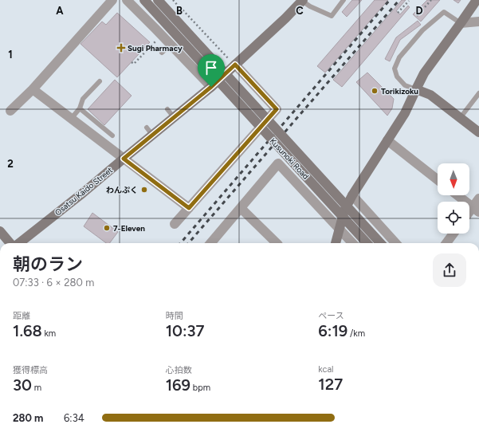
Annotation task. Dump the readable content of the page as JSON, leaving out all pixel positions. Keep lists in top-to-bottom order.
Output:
{
  "streets": {
    "street": ["Kusunoki Road", "Osatsu Kaido Street"]
  },
  "places": {
    "health": ["Sugi Pharmacy"],
    "other": ["Torikizoku", "わんぷく", "7-Eleven"]
  },
  "north": "bottom",
  "page": {
    "heading": ["朝のラン", "07:33 · 6 × 280 m"],
    "stats": [
      ["距離", "1.68 km"],
      ["時間", "10:37"],
      ["ペース", "6:19 /km"],
      ["獲得標高", "30 m"],
      ["心拍数", "169 bpm"],
      ["kcal", "127"]
    ],
    "list": [
      {
        "name": "280 m",
        "note": "6:34"
      }
    ]
  },
  "grid": {
    "columns": [
      "A",
      "B",
      "C",
      "D"
    ],
    "rows": ["1", "2"]
  }
}
